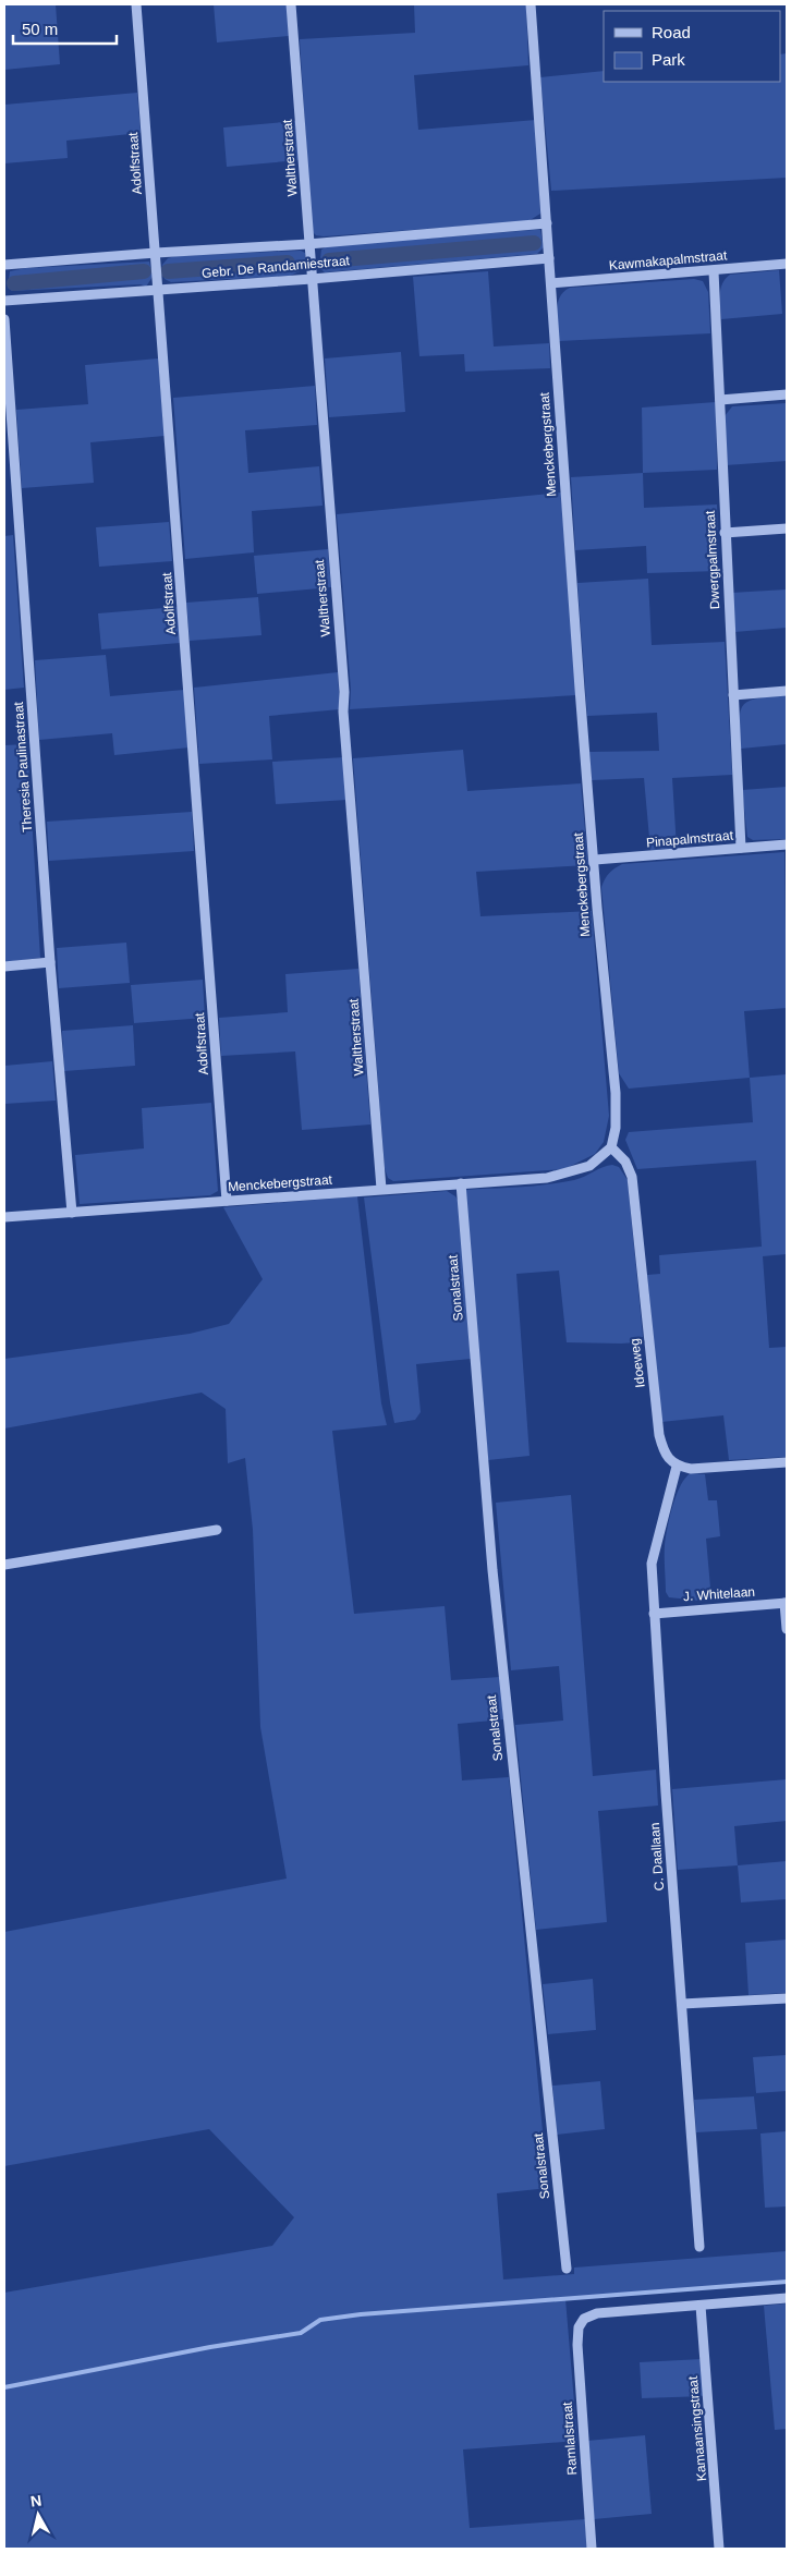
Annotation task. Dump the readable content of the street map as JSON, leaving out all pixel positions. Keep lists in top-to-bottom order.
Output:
{
  "streets": {
    "street": [
      "Waltherstraat",
      "Adolfstraat",
      "Kawmakapalmstraat",
      "Gebr. De Randamiestraat",
      "Menckebergstraat",
      "Dwergpalmstraat",
      "Theresia Paulinastraat",
      "Pinapalmstraat",
      "Sonalstraat",
      "Idoeweg",
      "J. Whitelaan",
      "C. Daallaan",
      "Kamaansingstraat",
      "Ramlalstraat"
    ]
  },
  "crossings": [
    ["Waltherstraat", "Gebr. De Randamiestraat"],
    ["Waltherstraat", "Menckebergstraat"],
    ["Adolfstraat", "Gebr. De Randamiestraat"],
    ["Adolfstraat", "Menckebergstraat"],
    ["Kawmakapalmstraat", "Menckebergstraat"],
    ["Kawmakapalmstraat", "Dwergpalmstraat"],
    ["Gebr. De Randamiestraat", "Menckebergstraat"],
    ["Menckebergstraat", "Theresia Paulinastraat"],
    ["Menckebergstraat", "Pinapalmstraat"],
    ["Menckebergstraat", "Sonalstraat"],
    ["Menckebergstraat", "Idoeweg"],
    ["Dwergpalmstraat", "Pinapalmstraat"],
    ["Idoeweg", "C. Daallaan"],
    ["J. Whitelaan", "C. Daallaan"],
    ["Kamaansingstraat", "Ramlalstraat"]
  ],
  "legend": ["Road", "Park"],
  "scale_bar": "50 m",
  "north": "top"
}
